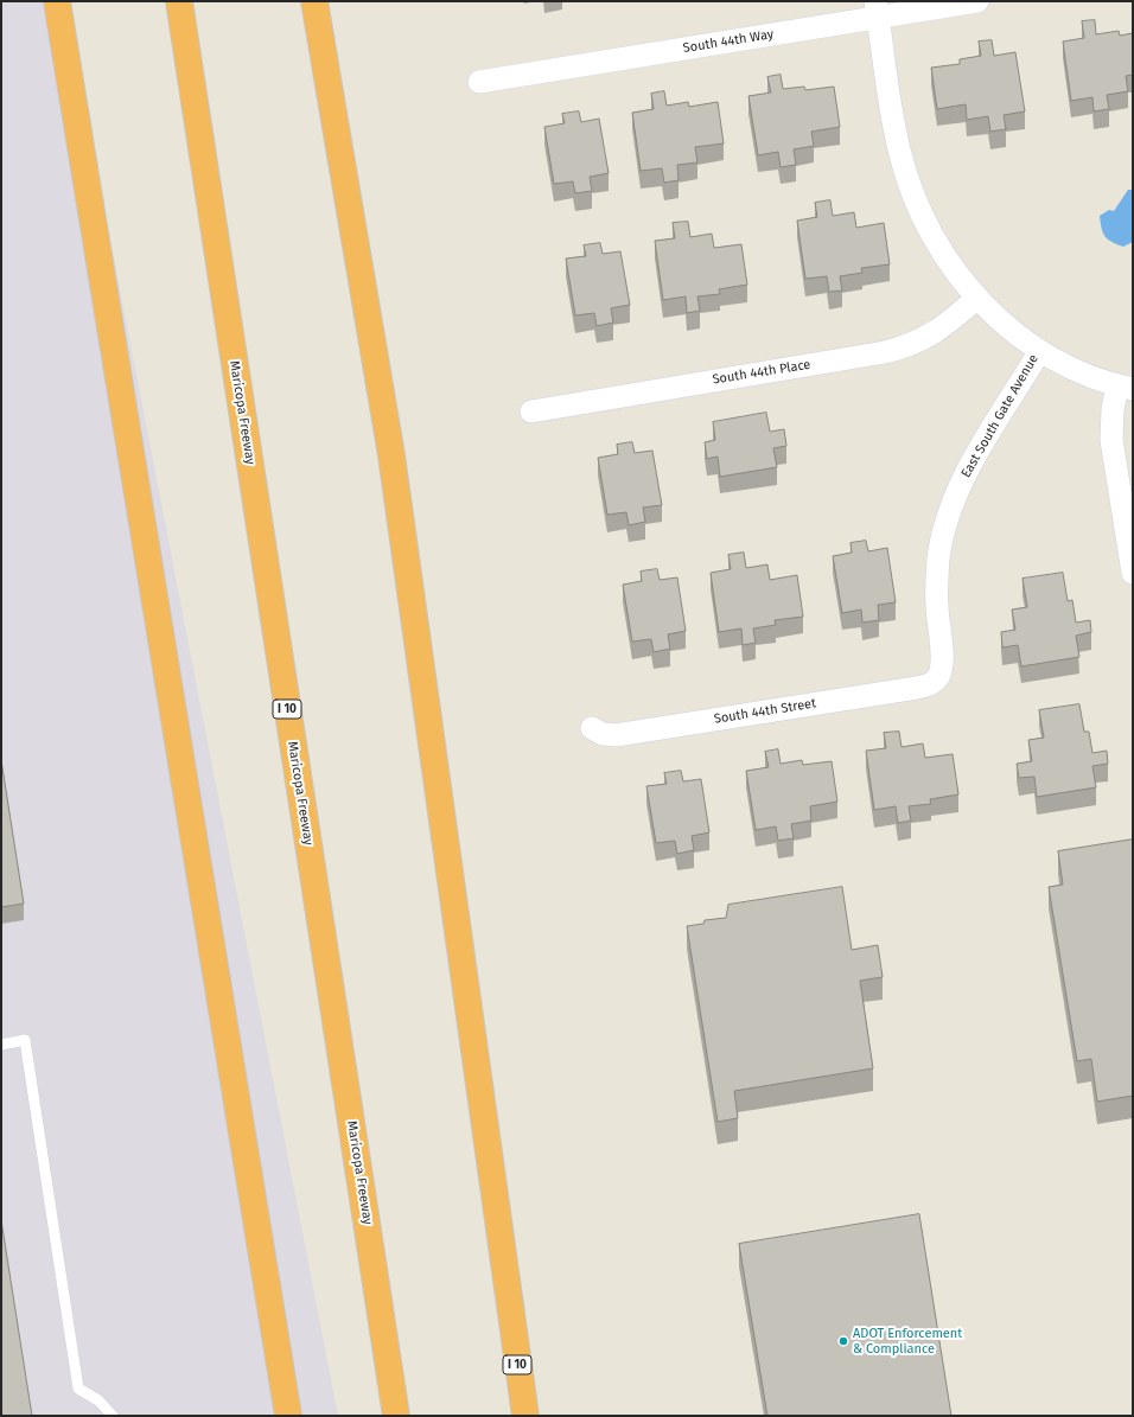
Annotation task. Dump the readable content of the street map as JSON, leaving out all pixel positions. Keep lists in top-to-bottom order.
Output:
{
  "streets": {
    "highway": ["Maricopa Freeway", "I 10"],
    "street": [
      "South 44th Way",
      "South 44th Place",
      "East South Gate Avenue",
      "South 44th Street"
    ]
  },
  "crossings": [
    ["South 44th Way", "East South Gate Avenue"],
    ["South 44th Place", "East South Gate Avenue"],
    ["East South Gate Avenue", "South 44th Street"]
  ],
  "places": ["ADOT Enforcement & Compliance"]
}
